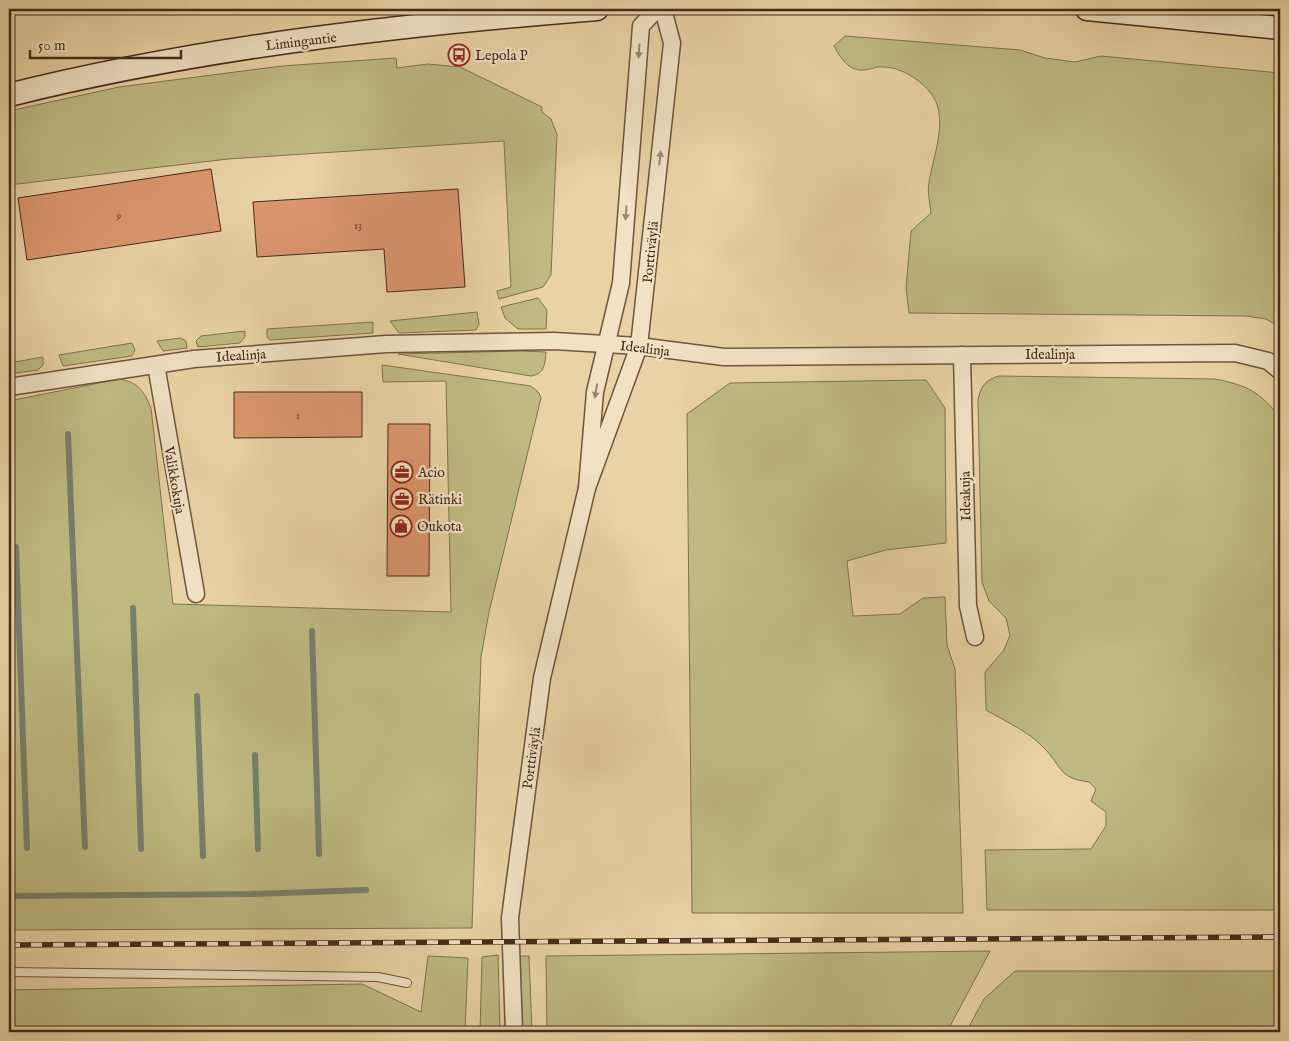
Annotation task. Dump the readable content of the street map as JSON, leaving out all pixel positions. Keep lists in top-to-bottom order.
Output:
{
  "streets": {
    "main road": ["Limingantie"],
    "street": [
      "Porttiväylä",
      "Idealinja",
      "Valikkokuja",
      "Ideakuja"
    ]
  },
  "crossings": [
    ["Porttiväylä", "Idealinja"],
    ["Idealinja", "Valikkokuja"],
    ["Idealinja", "Ideakuja"]
  ],
  "places": {
    "bus stop": ["Lepola P"],
    "office": ["Acio", "Rätinki"],
    "shop": ["Oukota"]
  },
  "house_numbers": ["9", "13", "1"],
  "scale_bar": "50 m"
}
